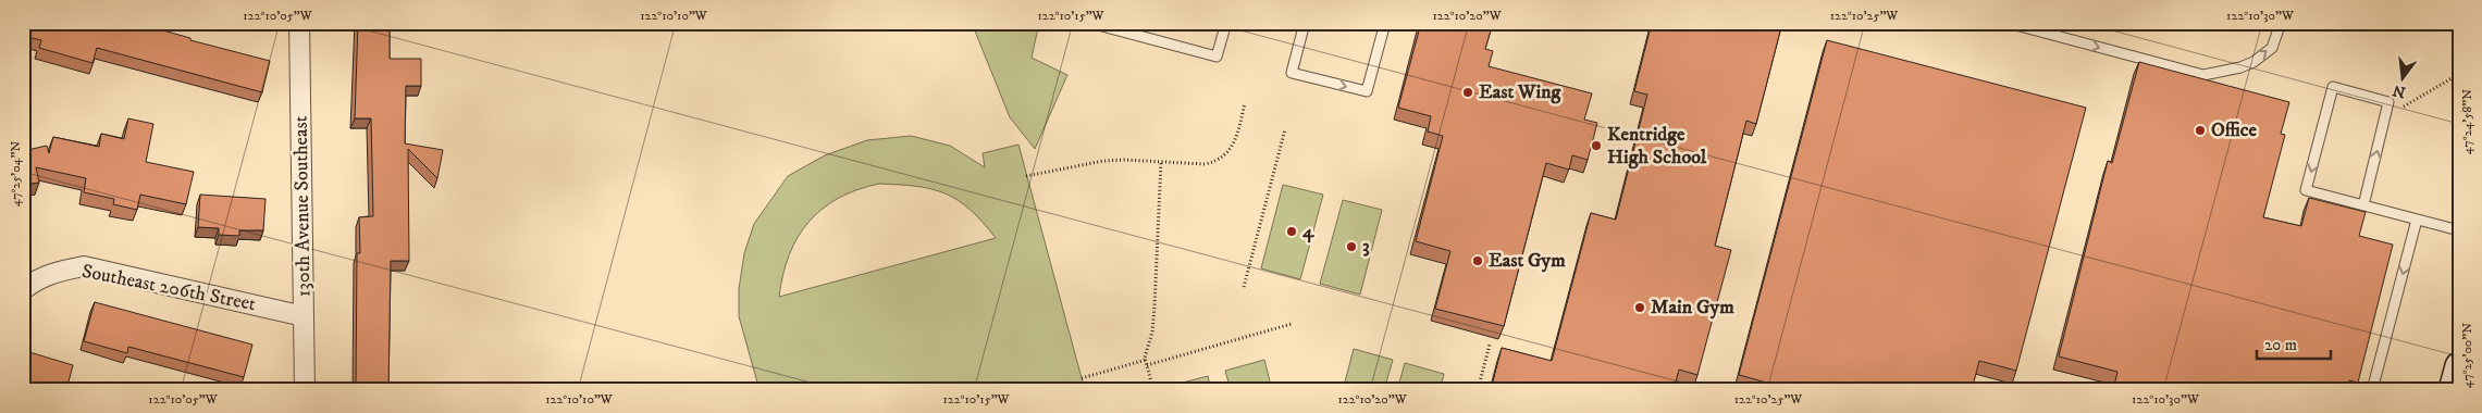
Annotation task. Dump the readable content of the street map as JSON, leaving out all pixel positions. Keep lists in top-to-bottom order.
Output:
{
  "streets": {
    "street": ["130th Avenue Southeast", "Southeast 206th Street"]
  },
  "crossings": [
    ["130th Avenue Southeast", "Southeast 206th Street"]
  ],
  "places": [
    "East Wing",
    "Office",
    "Kentridge High School",
    "4",
    "3",
    "East Gym",
    "Main Gym"
  ],
  "scale_bar": "20 m",
  "north": "bottom",
  "coordinates": [
    "122°10'05\"W",
    "122°10'10\"W",
    "122°10'15\"W",
    "122°10'20\"W",
    "122°10'25\"W",
    "122°10'30\"W",
    "47°24'58\"N",
    "47°25'04\"N",
    "47°25'00\"N"
  ]
}
